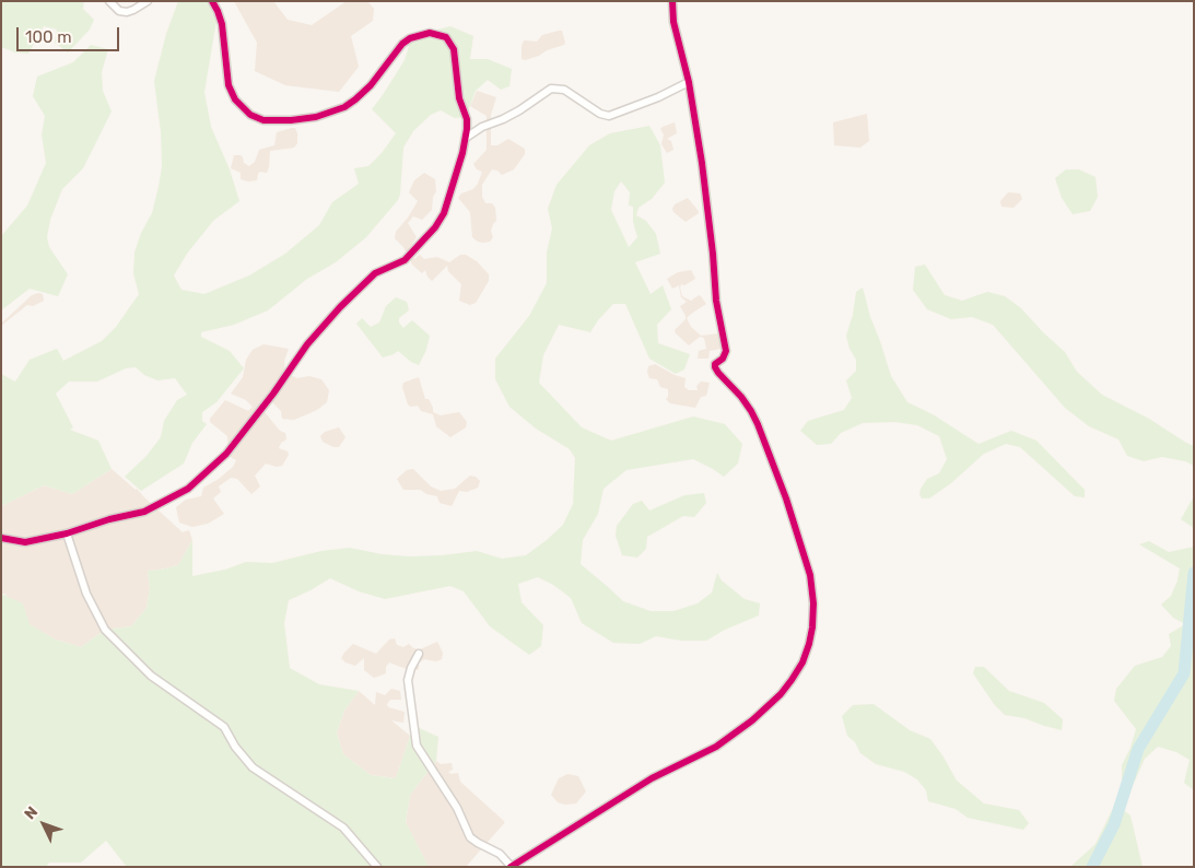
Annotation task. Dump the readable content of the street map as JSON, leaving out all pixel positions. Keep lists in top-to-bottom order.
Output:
{
  "scale_bar": "100 m",
  "north": "top left"
}
